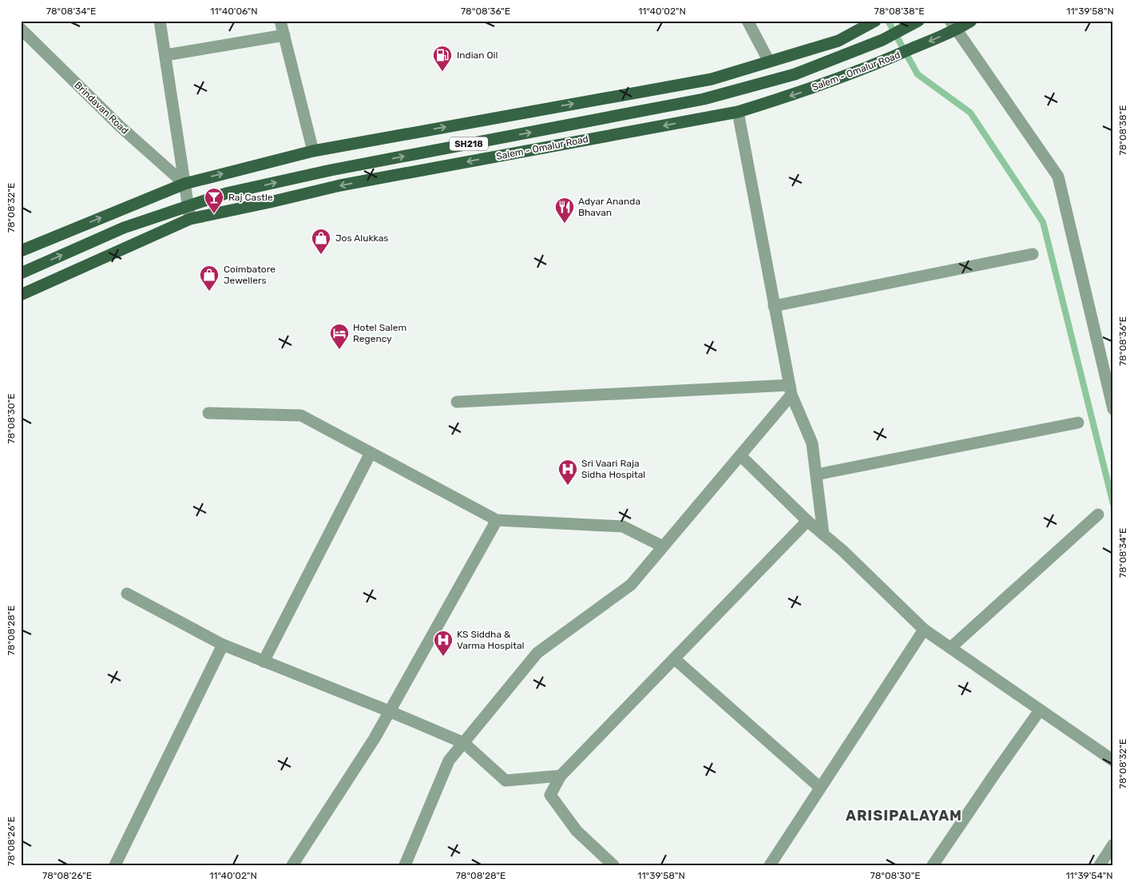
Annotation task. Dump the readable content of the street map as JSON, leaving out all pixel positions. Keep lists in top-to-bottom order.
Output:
{
  "streets": {
    "main road": ["Salem - Omalur Road", "SH218"],
    "street": ["Brindavan Road"]
  },
  "districts": ["ARISIPALAYAM"],
  "places": {
    "fuel station": ["Indian Oil"],
    "bar": ["Raj Castle"],
    "restaurant": ["Adyar Ananda Bhavan"],
    "shop": ["Jos Alukkas", "Coimbatore Jewellers"],
    "hotel": ["Hotel Salem Regency"],
    "hospital": ["Sri Vaari Raja Sidha Hospital", "KS Siddha & Varma Hospital"]
  },
  "coordinates": [
    "78°08'34\"E",
    "11°40'06\"N",
    "78°08'36\"E",
    "11°40'02\"N",
    "78°08'38\"E",
    "11°39'58\"N",
    "78°08'32\"E",
    "78°08'30\"E",
    "78°08'28\"E",
    "78°08'26\"E",
    "11°39'54\"N"
  ]
}
